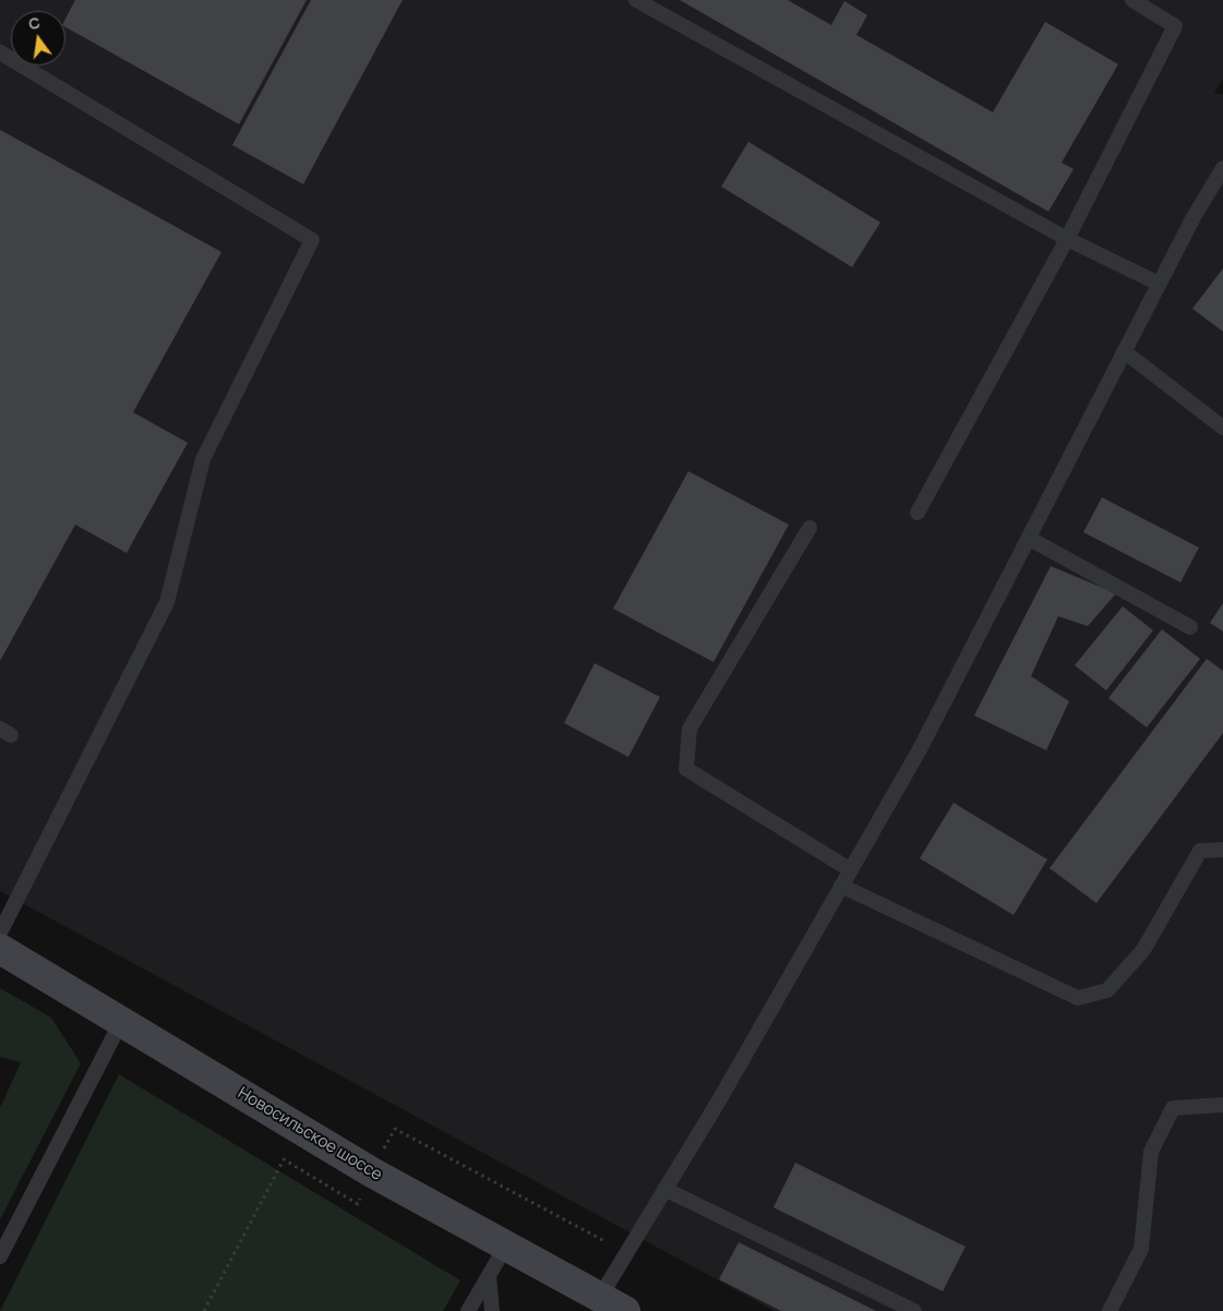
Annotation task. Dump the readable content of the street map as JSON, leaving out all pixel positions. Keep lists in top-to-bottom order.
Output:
{
  "streets": {
    "street": ["Новосильское шоссе"]
  },
  "north": "top"
}
